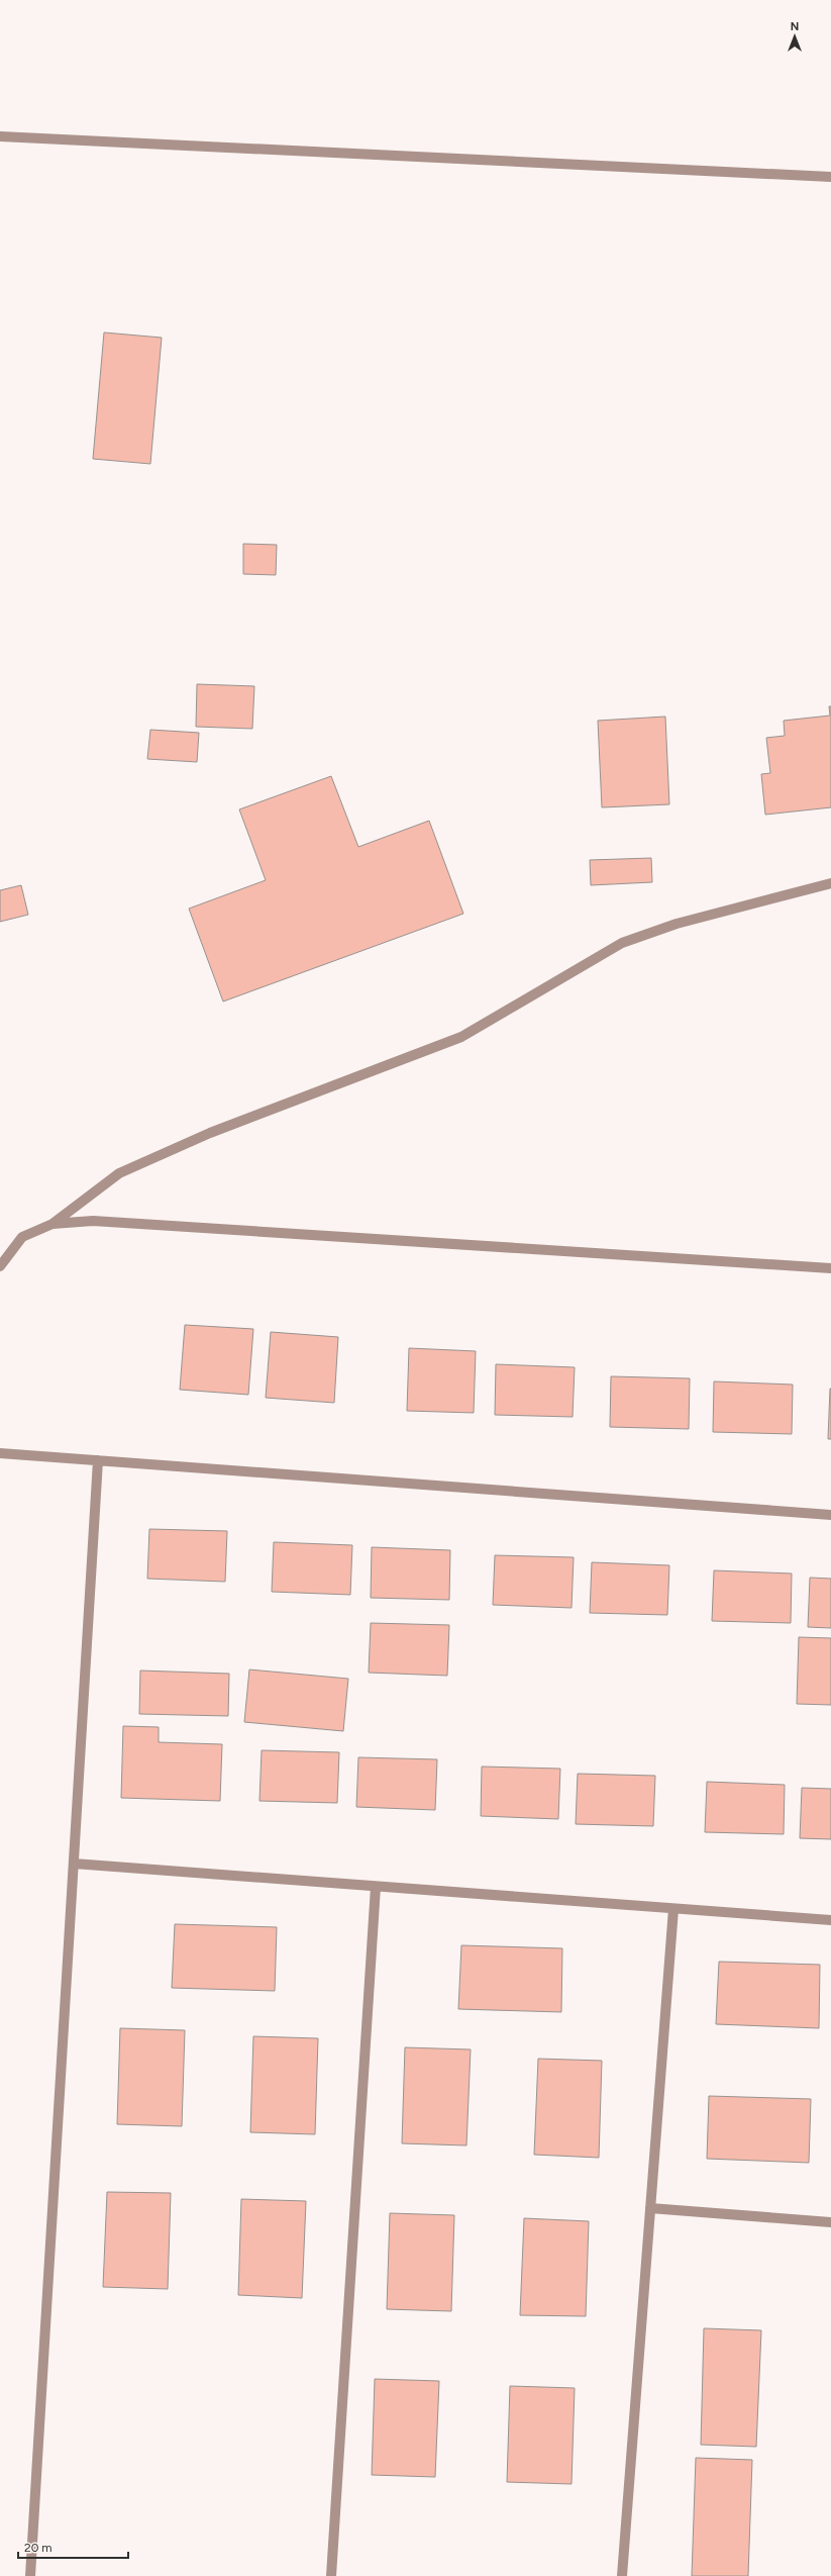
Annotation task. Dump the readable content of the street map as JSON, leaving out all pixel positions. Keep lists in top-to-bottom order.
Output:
{
  "scale_bar": "20 m",
  "north": "top"
}
